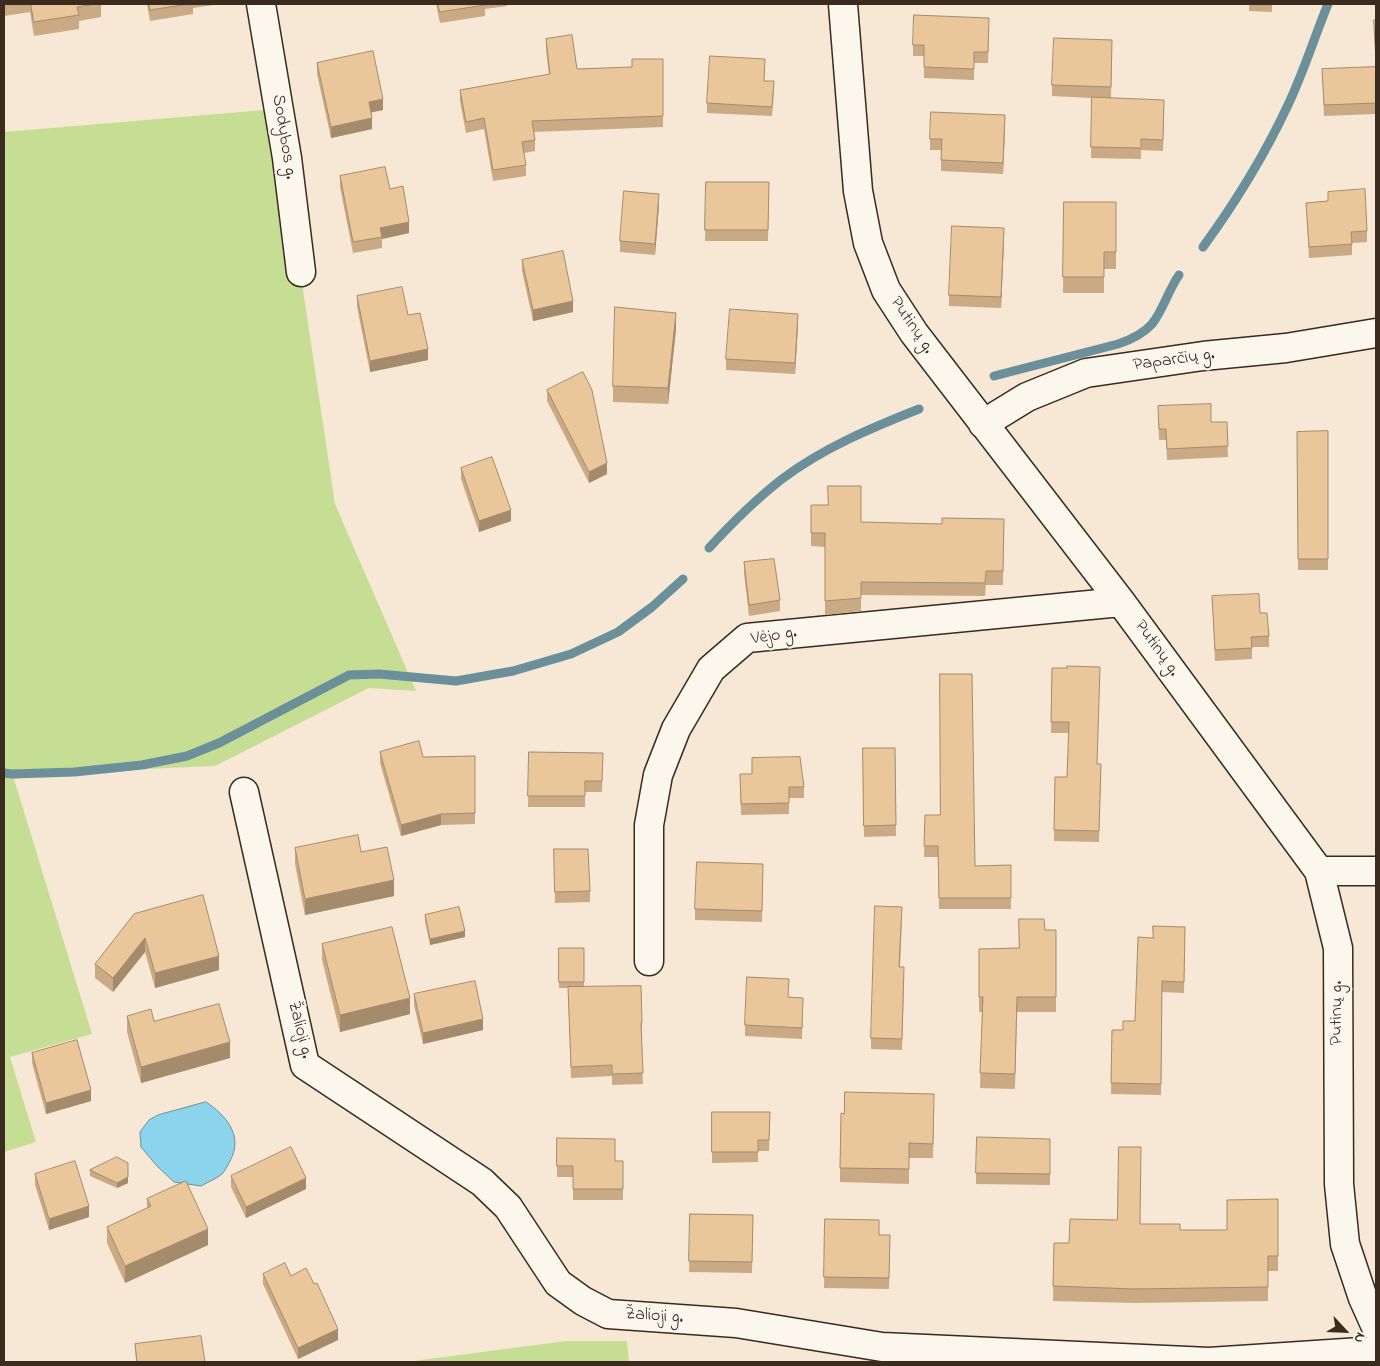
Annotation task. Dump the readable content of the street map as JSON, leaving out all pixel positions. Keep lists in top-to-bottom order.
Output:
{
  "streets": {
    "street": [
      "Sodybos g.",
      "Putinų g.",
      "Paparčių g.",
      "Vėjo g.",
      "Žalioji g."
    ]
  },
  "crossings": [
    ["Putinų g.", "Paparčių g."],
    ["Putinų g.", "Vėjo g."]
  ],
  "north": "bottom right"
}
